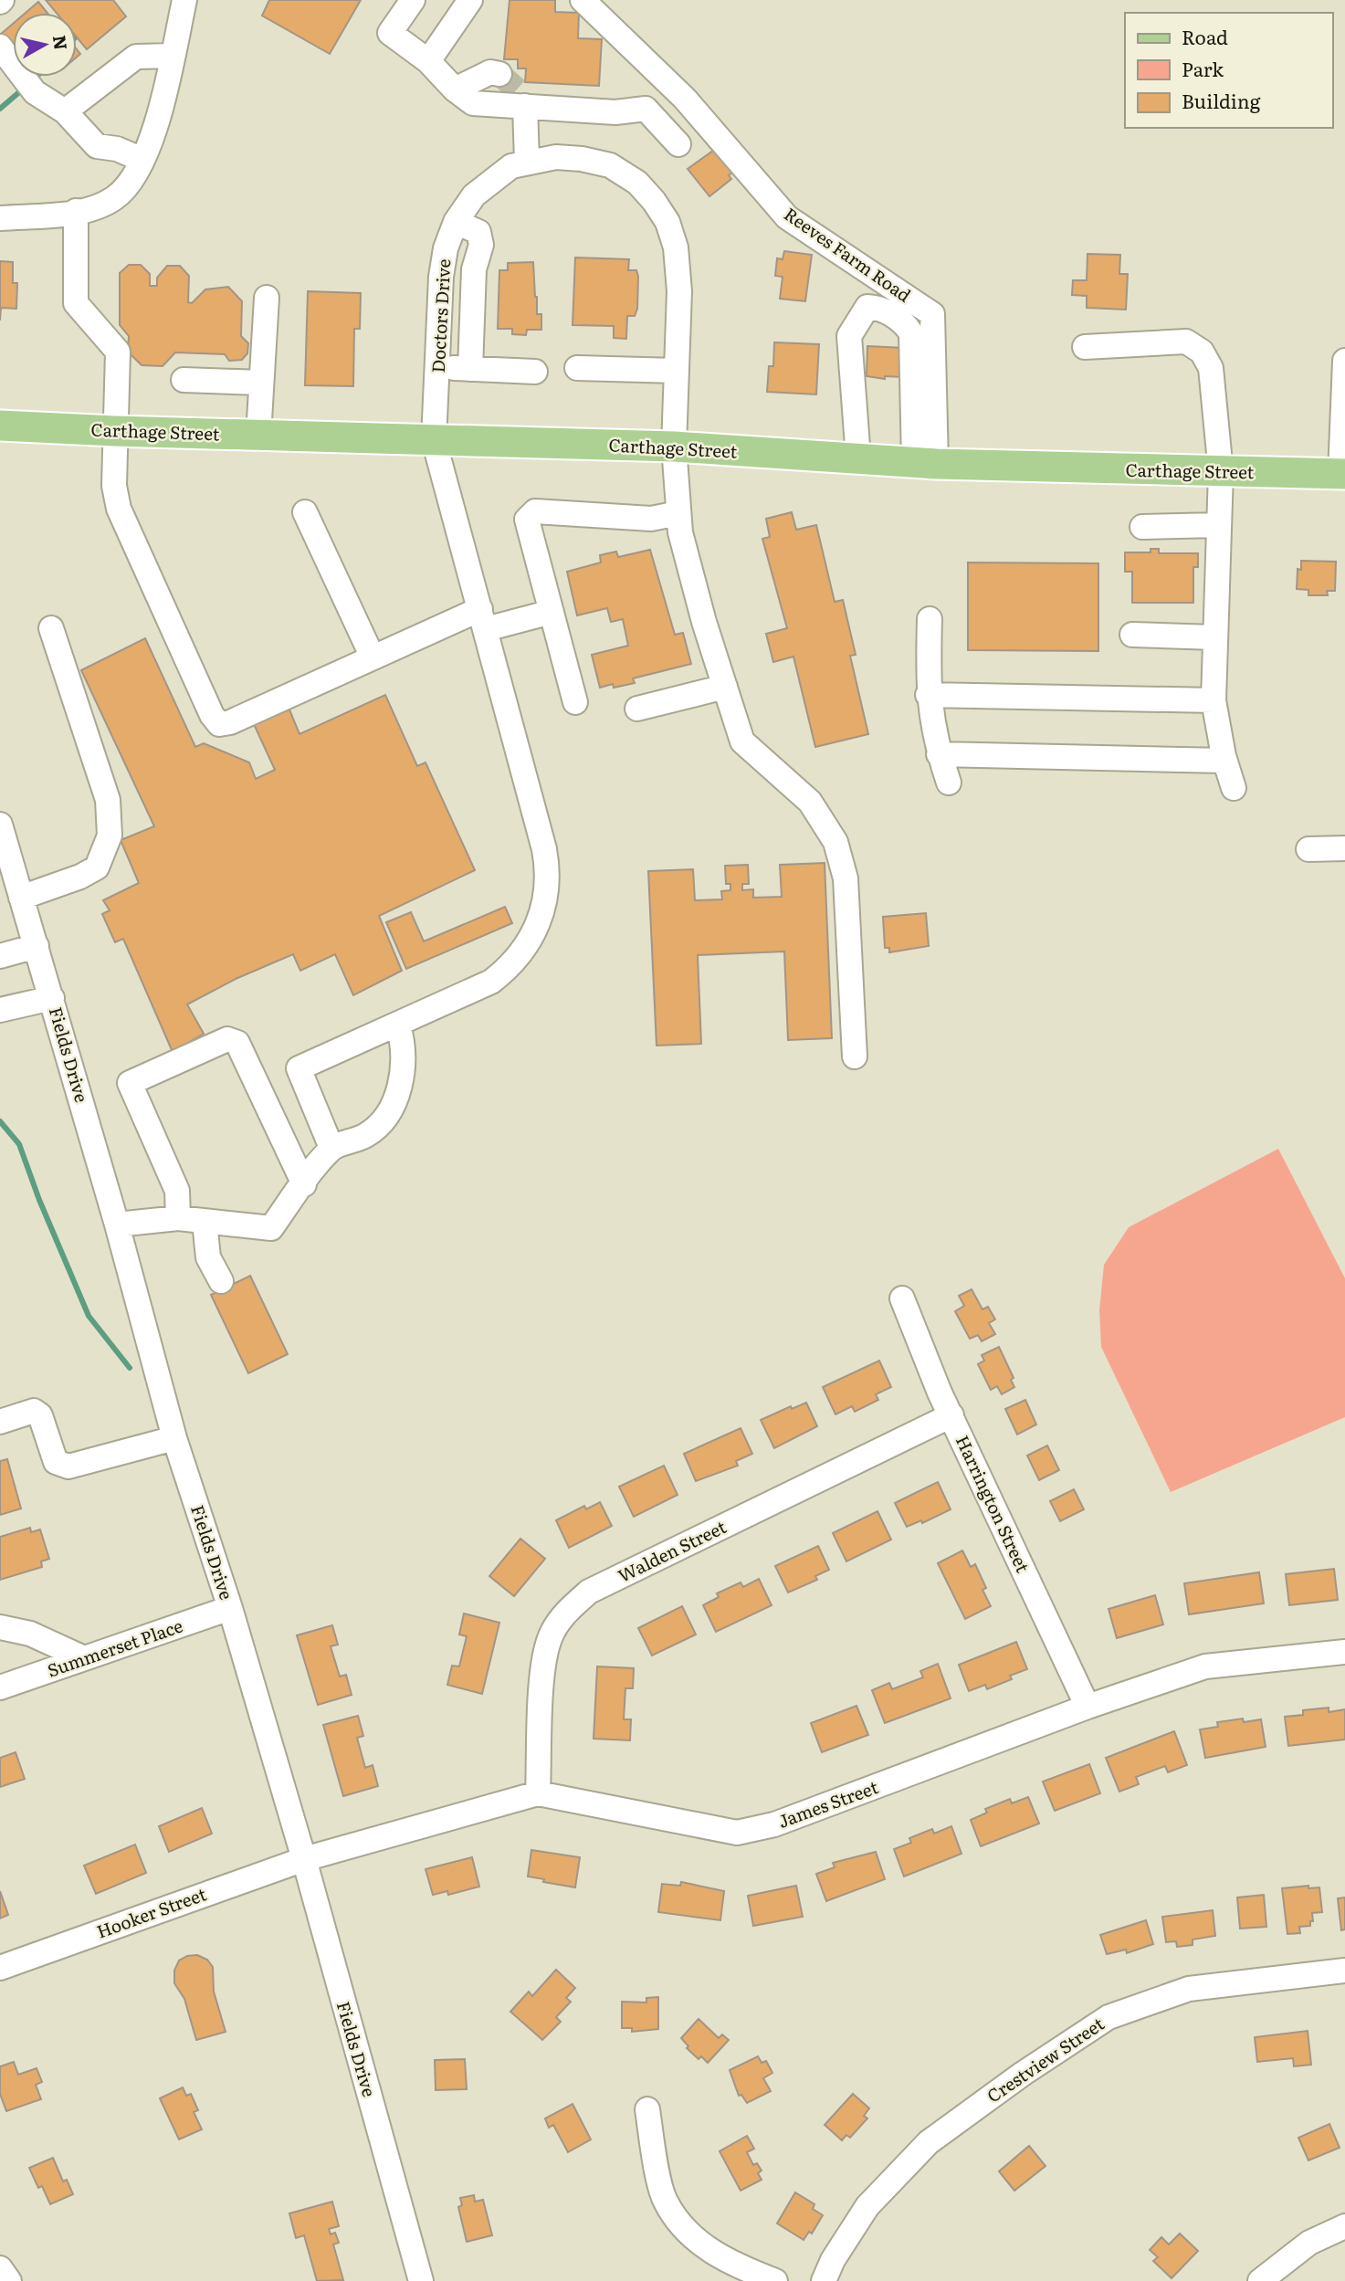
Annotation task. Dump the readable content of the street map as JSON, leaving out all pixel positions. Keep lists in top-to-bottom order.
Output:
{
  "streets": {
    "main road": ["Carthage Street"],
    "street": [
      "Reeves Farm Road",
      "Doctors Drive",
      "Fields Drive",
      "Harrington Street",
      "Walden Street",
      "Summerset Place",
      "James Street",
      "Hooker Street",
      "Crestview Street"
    ]
  },
  "crossings": [
    ["Reeves Farm Road", "Carthage Street"],
    ["Doctors Drive", "Carthage Street"],
    ["Fields Drive", "Summerset Place"],
    ["Fields Drive", "James Street"],
    ["Fields Drive", "Hooker Street"],
    ["Harrington Street", "Walden Street"],
    ["Harrington Street", "James Street"],
    ["Walden Street", "James Street"],
    ["James Street", "Hooker Street"]
  ],
  "legend": ["Road", "Park", "Building"],
  "north": "right"
}
